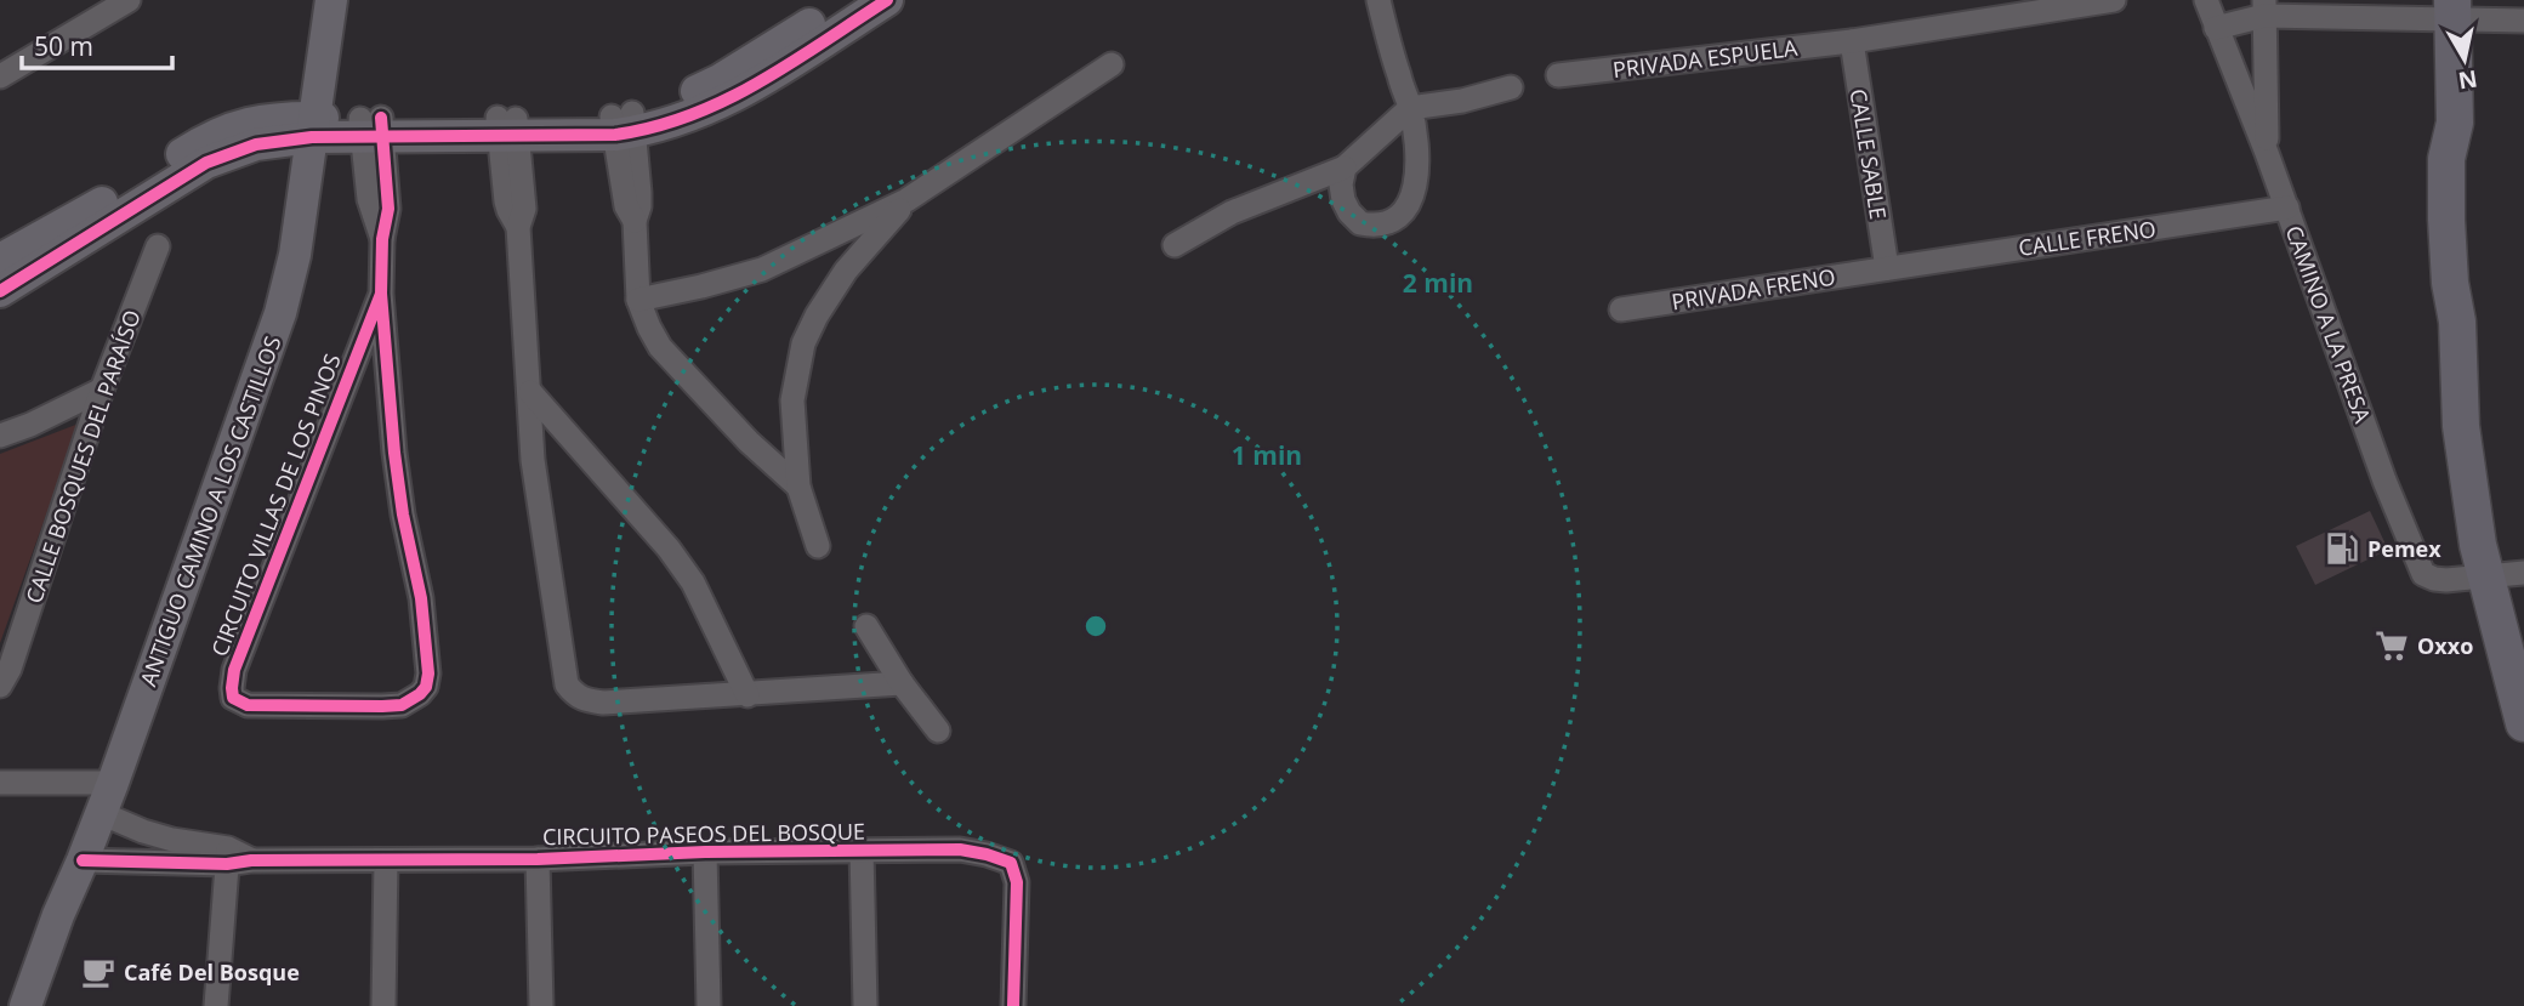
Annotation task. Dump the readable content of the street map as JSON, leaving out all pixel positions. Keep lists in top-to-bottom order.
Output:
{
  "streets": {
    "street": [
      "PRIVADA ESPUELA",
      "CALLE SABLE",
      "CALLE FRENO",
      "PRIVADA FRENO",
      "CAMINO A LA PRESA",
      "CALLE BOSQUES DEL PARAÍSO",
      "CIRCUITO VILLAS DE LOS PINOS",
      "ANTIGUO CAMINO A LOS CASTILLOS",
      "CIRCUITO PASEOS DEL BOSQUE"
    ]
  },
  "crossings": [
    ["PRIVADA ESPUELA", "CALLE SABLE"],
    ["CALLE SABLE", "CALLE FRENO"],
    ["CALLE SABLE", "PRIVADA FRENO"],
    ["CALLE FRENO", "PRIVADA FRENO"],
    ["CALLE FRENO", "CAMINO A LA PRESA"],
    ["ANTIGUO CAMINO A LOS CASTILLOS", "CIRCUITO PASEOS DEL BOSQUE"]
  ],
  "places": {
    "fuel station": ["Pemex"],
    "supermarket": ["Oxxo"],
    "cafe": ["Café Del Bosque"]
  },
  "scale_bar": "50 m",
  "north": "bottom",
  "rings": ["2 min", "1 min"]
}
